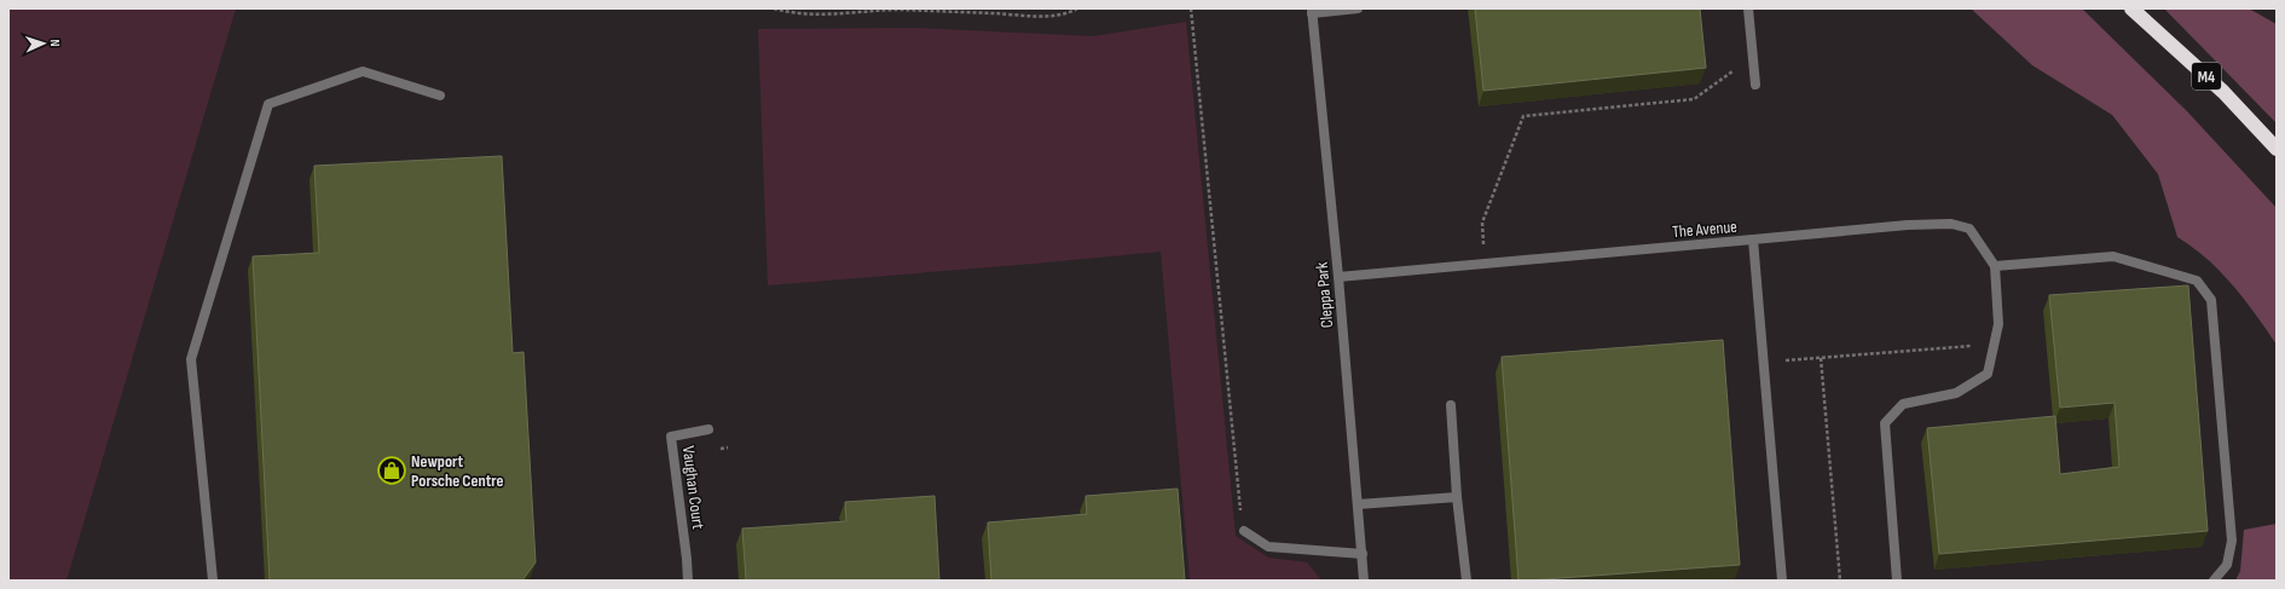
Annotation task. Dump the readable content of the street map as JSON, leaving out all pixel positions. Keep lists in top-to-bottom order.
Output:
{
  "streets": {
    "highway": ["M4"],
    "street": ["The Avenue", "Cleppa Park", "Vaughan Court"]
  },
  "crossings": [
    ["The Avenue", "Cleppa Park"]
  ],
  "places": {
    "shop": ["Newport Porsche Centre"]
  },
  "north": "right"
}
